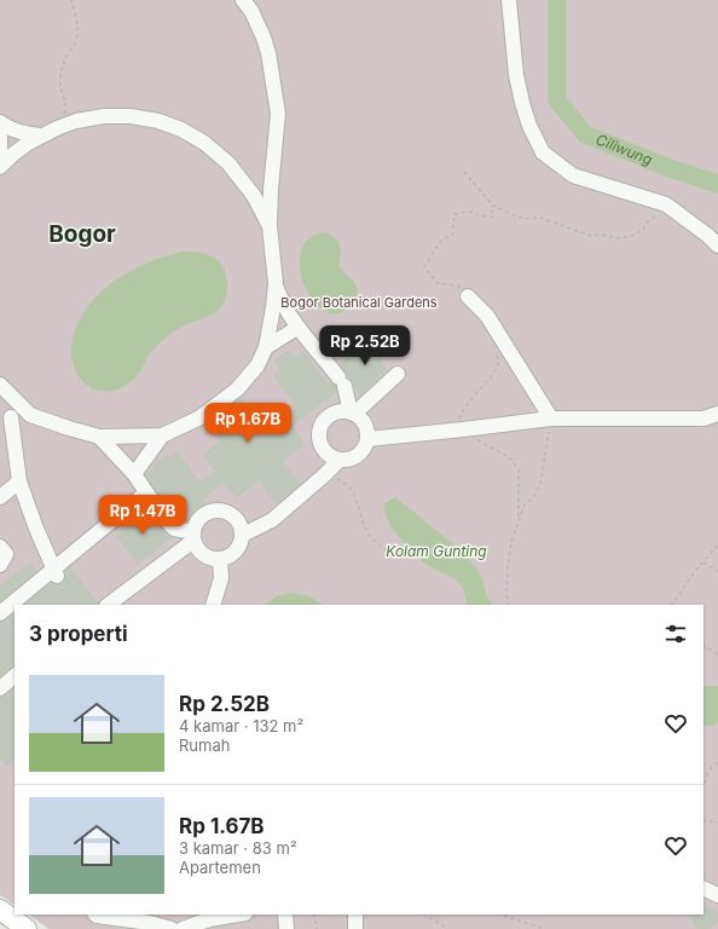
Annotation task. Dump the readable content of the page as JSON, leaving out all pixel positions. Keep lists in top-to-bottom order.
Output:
{
  "districts": ["Bogor"],
  "water": ["Ciliwung", "Kolam Gunting"],
  "parks": ["Bogor Botanical Gardens"],
  "page": {
    "price": ["Rp 2.52B", "Rp 1.67B", "Rp 1.47B"],
    "heading": "3 properti",
    "list": [
      {
        "name": "Rp 2.52B",
        "note": "4 kamar · 132 m² · Rumah"
      },
      {
        "name": "Rp 1.67B",
        "note": "3 kamar · 83 m² · Apartemen"
      }
    ]
  }
}
